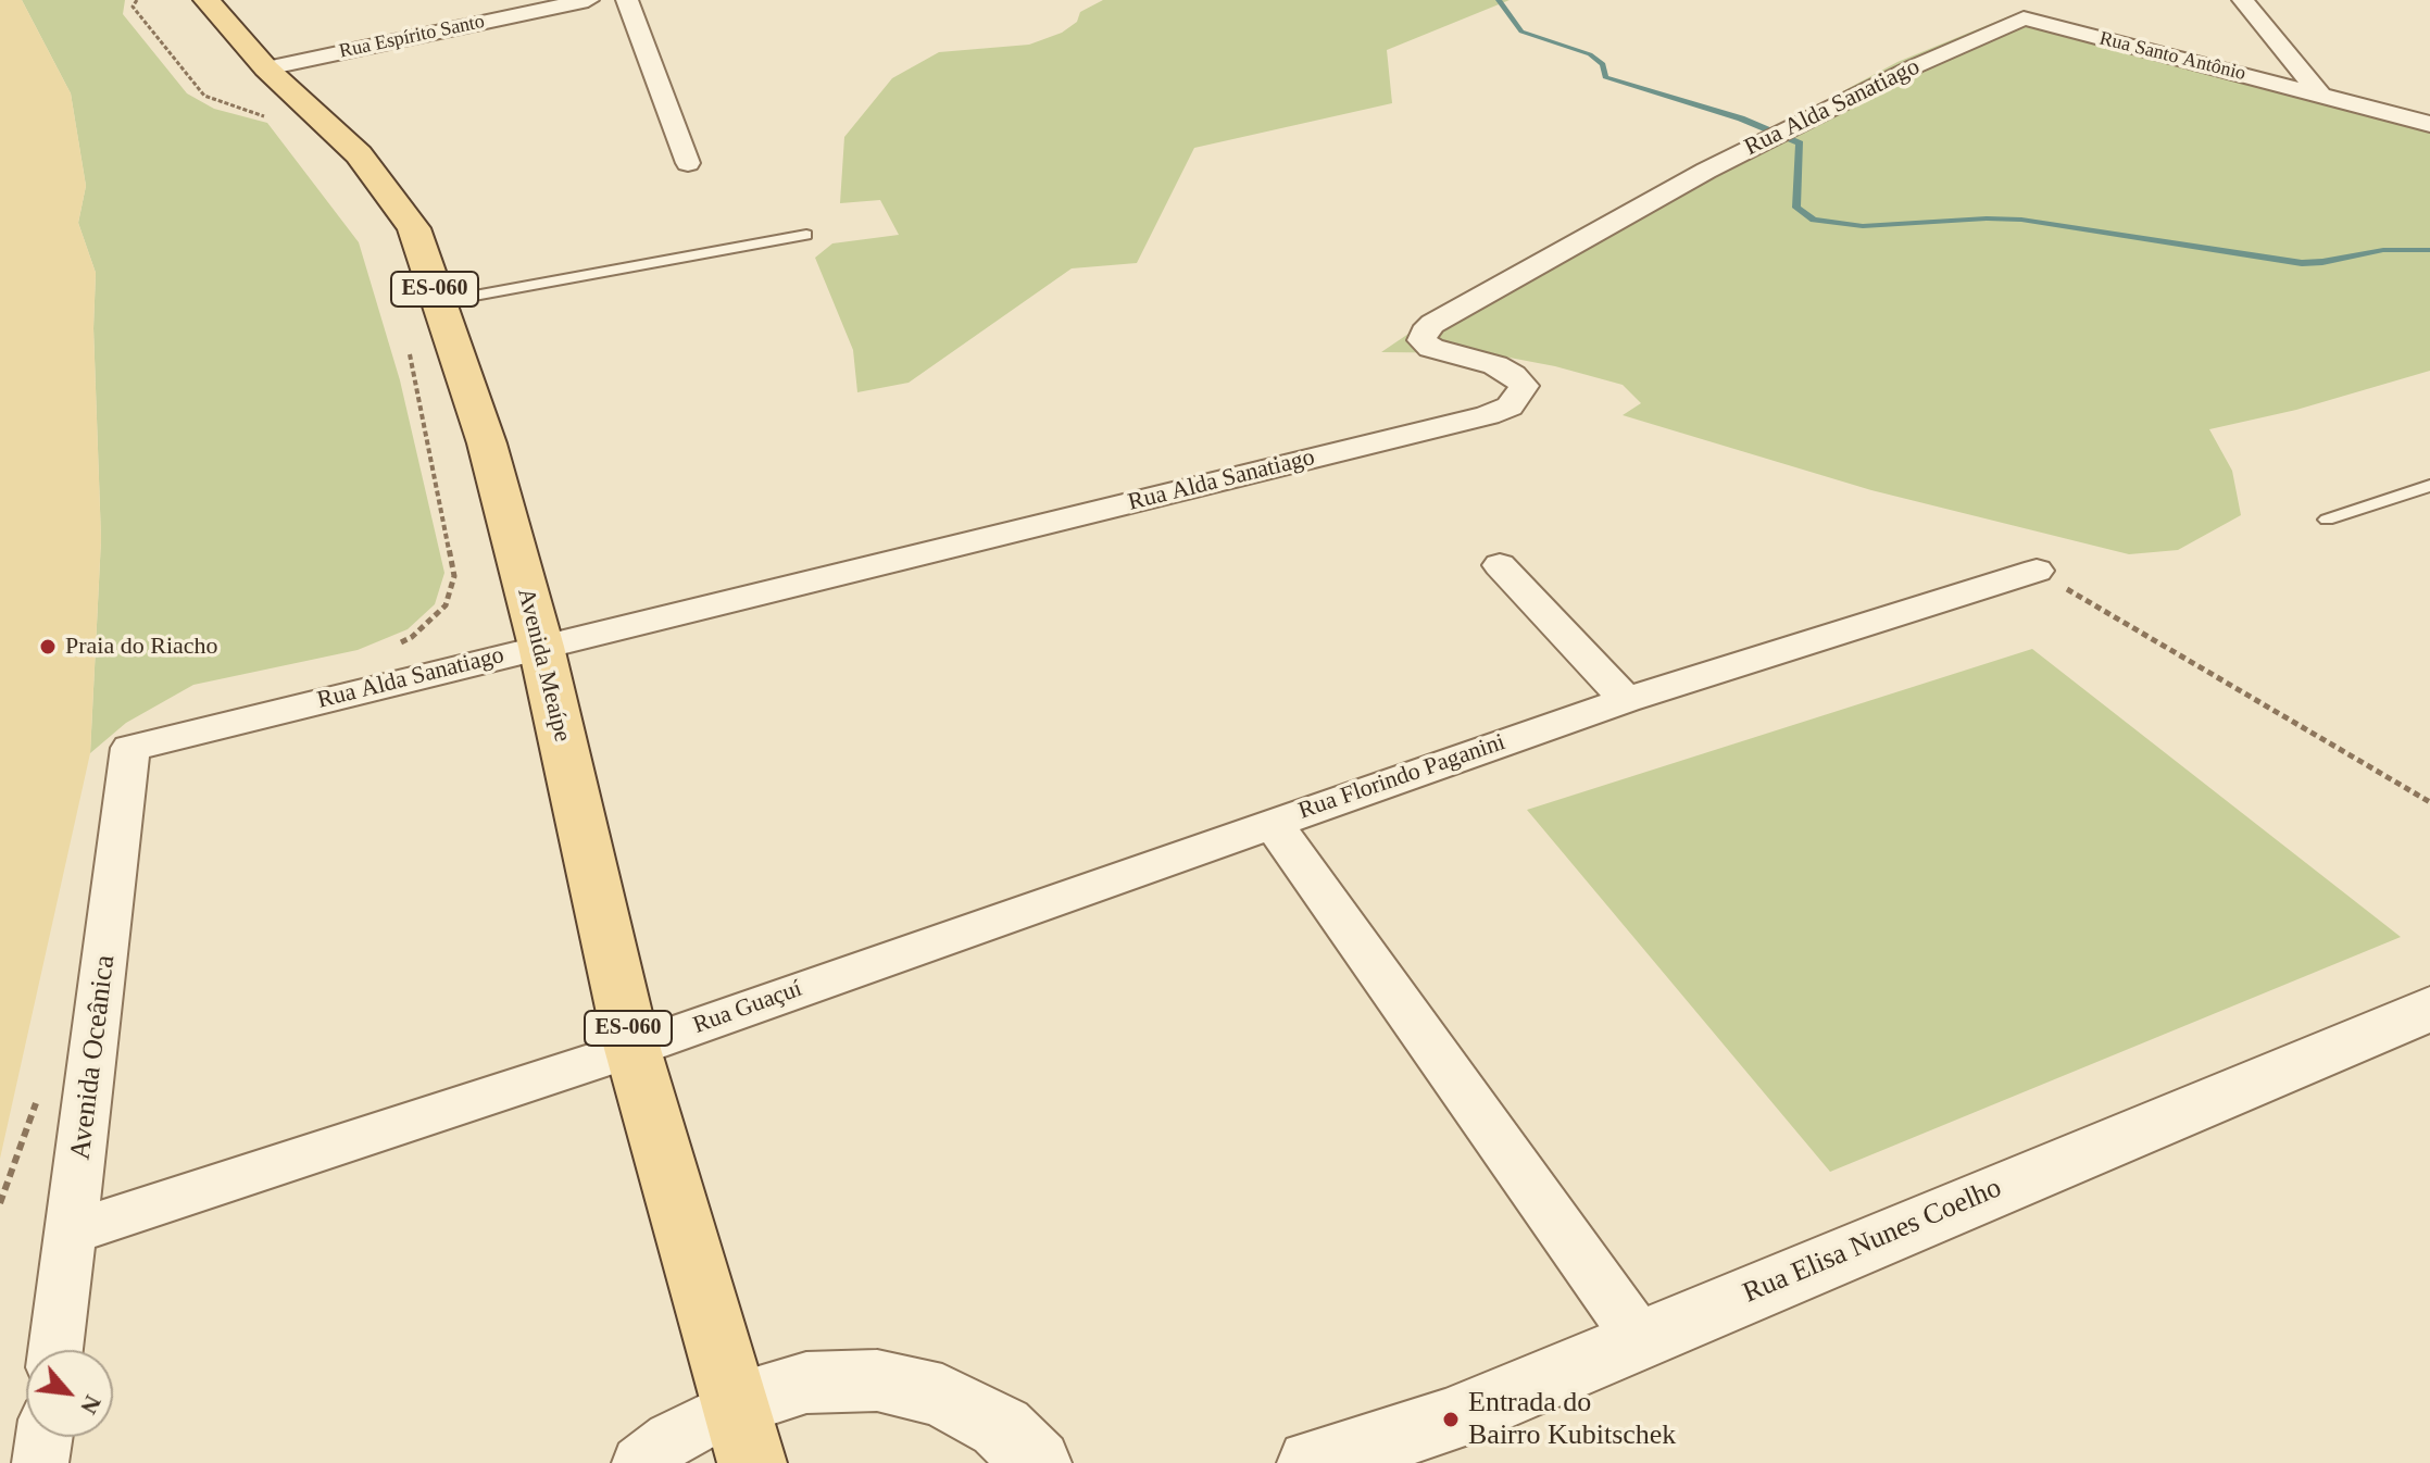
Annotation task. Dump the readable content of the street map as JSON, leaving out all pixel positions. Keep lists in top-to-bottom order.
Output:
{
  "streets": {
    "main road": ["ES-060", "Avenida Meaípe"],
    "street": [
      "Rua Espírito Santo",
      "Rua Santo Antônio",
      "Rua Alda Sanatiago",
      "Rua Florindo Paganini",
      "Rua Guaçuí",
      "Avenida Oceânica",
      "Rua Elisa Nunes Coelho"
    ]
  },
  "crossings": [
    ["Rua Espírito Santo", "Avenida Meaípe"],
    ["Rua Santo Antônio", "Rua Alda Sanatiago"],
    ["Rua Alda Sanatiago", "Avenida Meaípe"],
    ["Rua Alda Sanatiago", "Avenida Oceânica"],
    ["Avenida Meaípe", "Rua Guaçuí"],
    ["Rua Florindo Paganini", "Rua Guaçuí"],
    ["Rua Florindo Paganini", "Rua Elisa Nunes Coelho"],
    ["Rua Guaçuí", "Avenida Oceânica"]
  ],
  "places": ["Praia do Riacho", "Entrada do Bairro Kubitschek"],
  "north": "bottom right"
}
